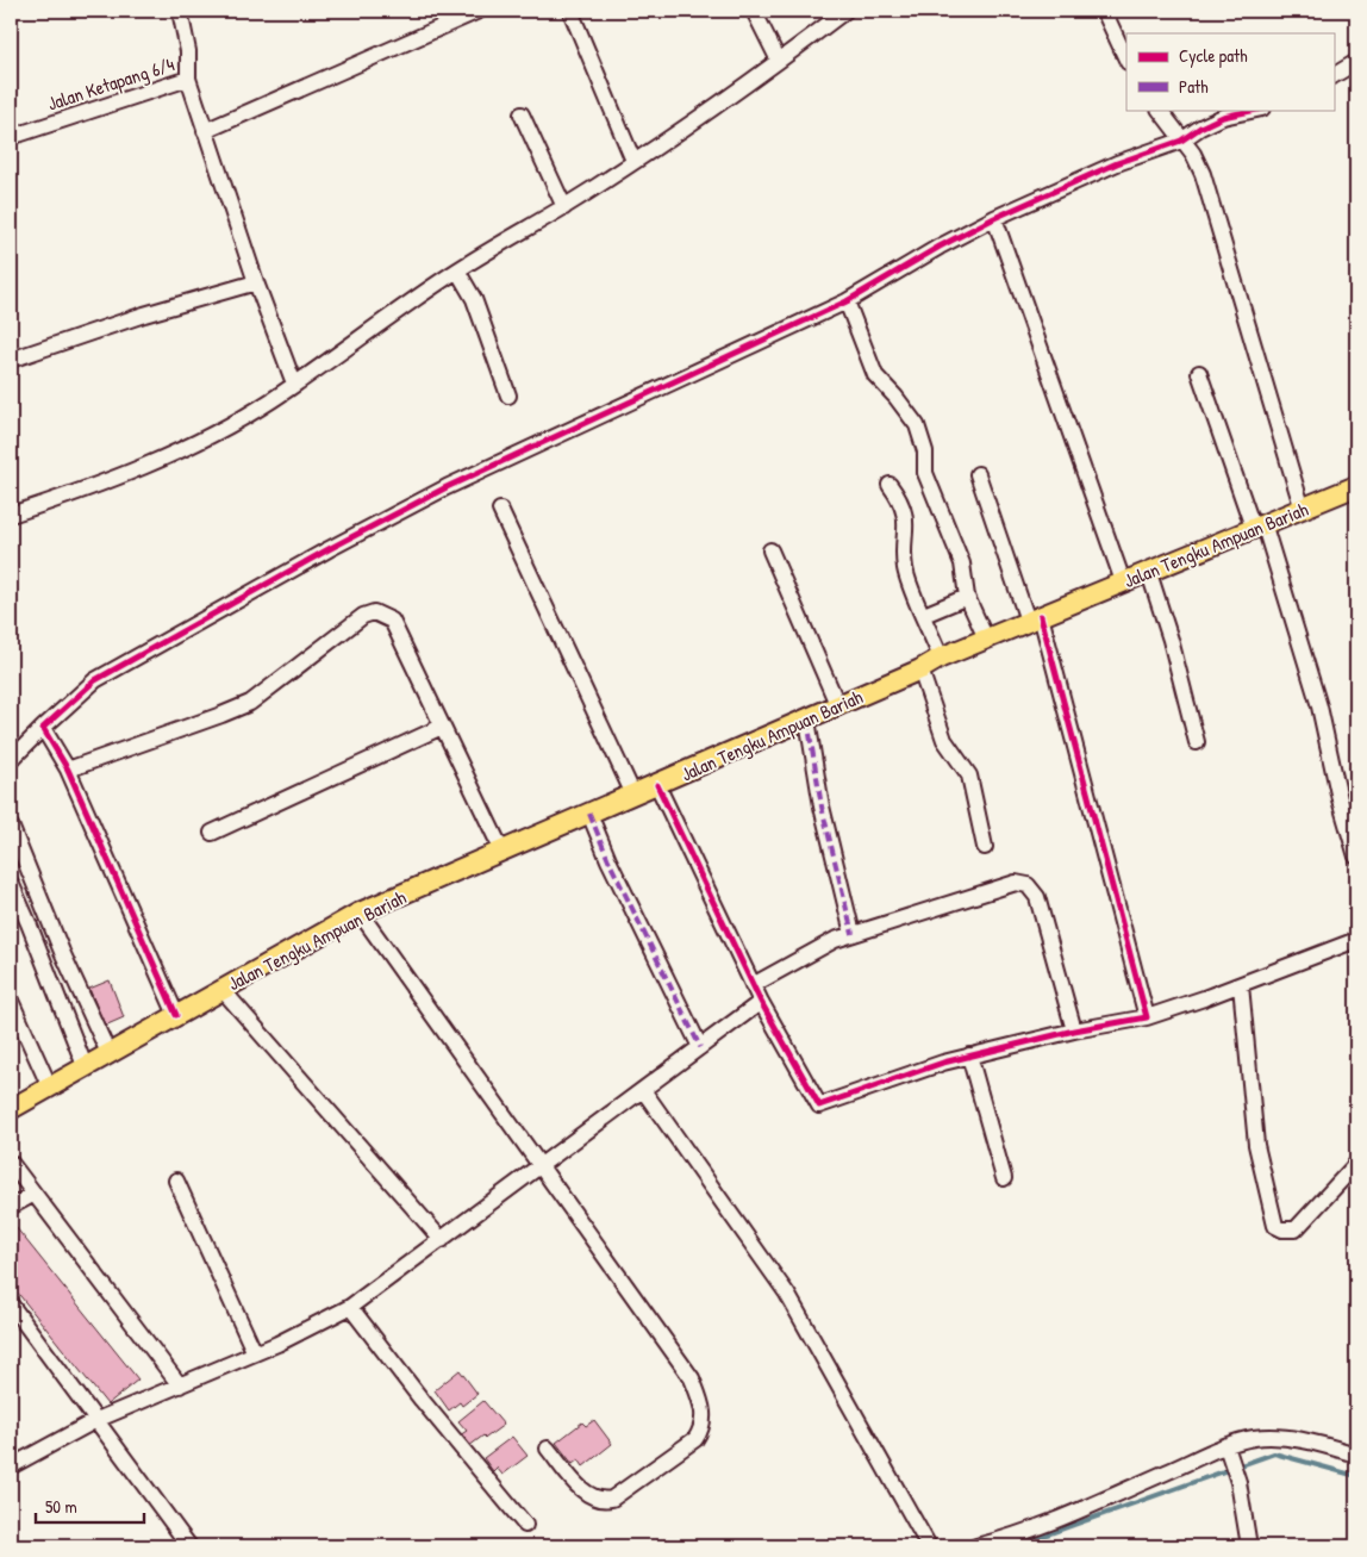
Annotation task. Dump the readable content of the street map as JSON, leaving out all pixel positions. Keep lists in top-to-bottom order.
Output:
{
  "streets": {
    "main road": ["Jalan Tengku Ampuan Bariah"],
    "street": ["Jalan Ketapang 6/4"]
  },
  "legend": ["Cycle path", "Path"],
  "scale_bar": "50 m"
}
